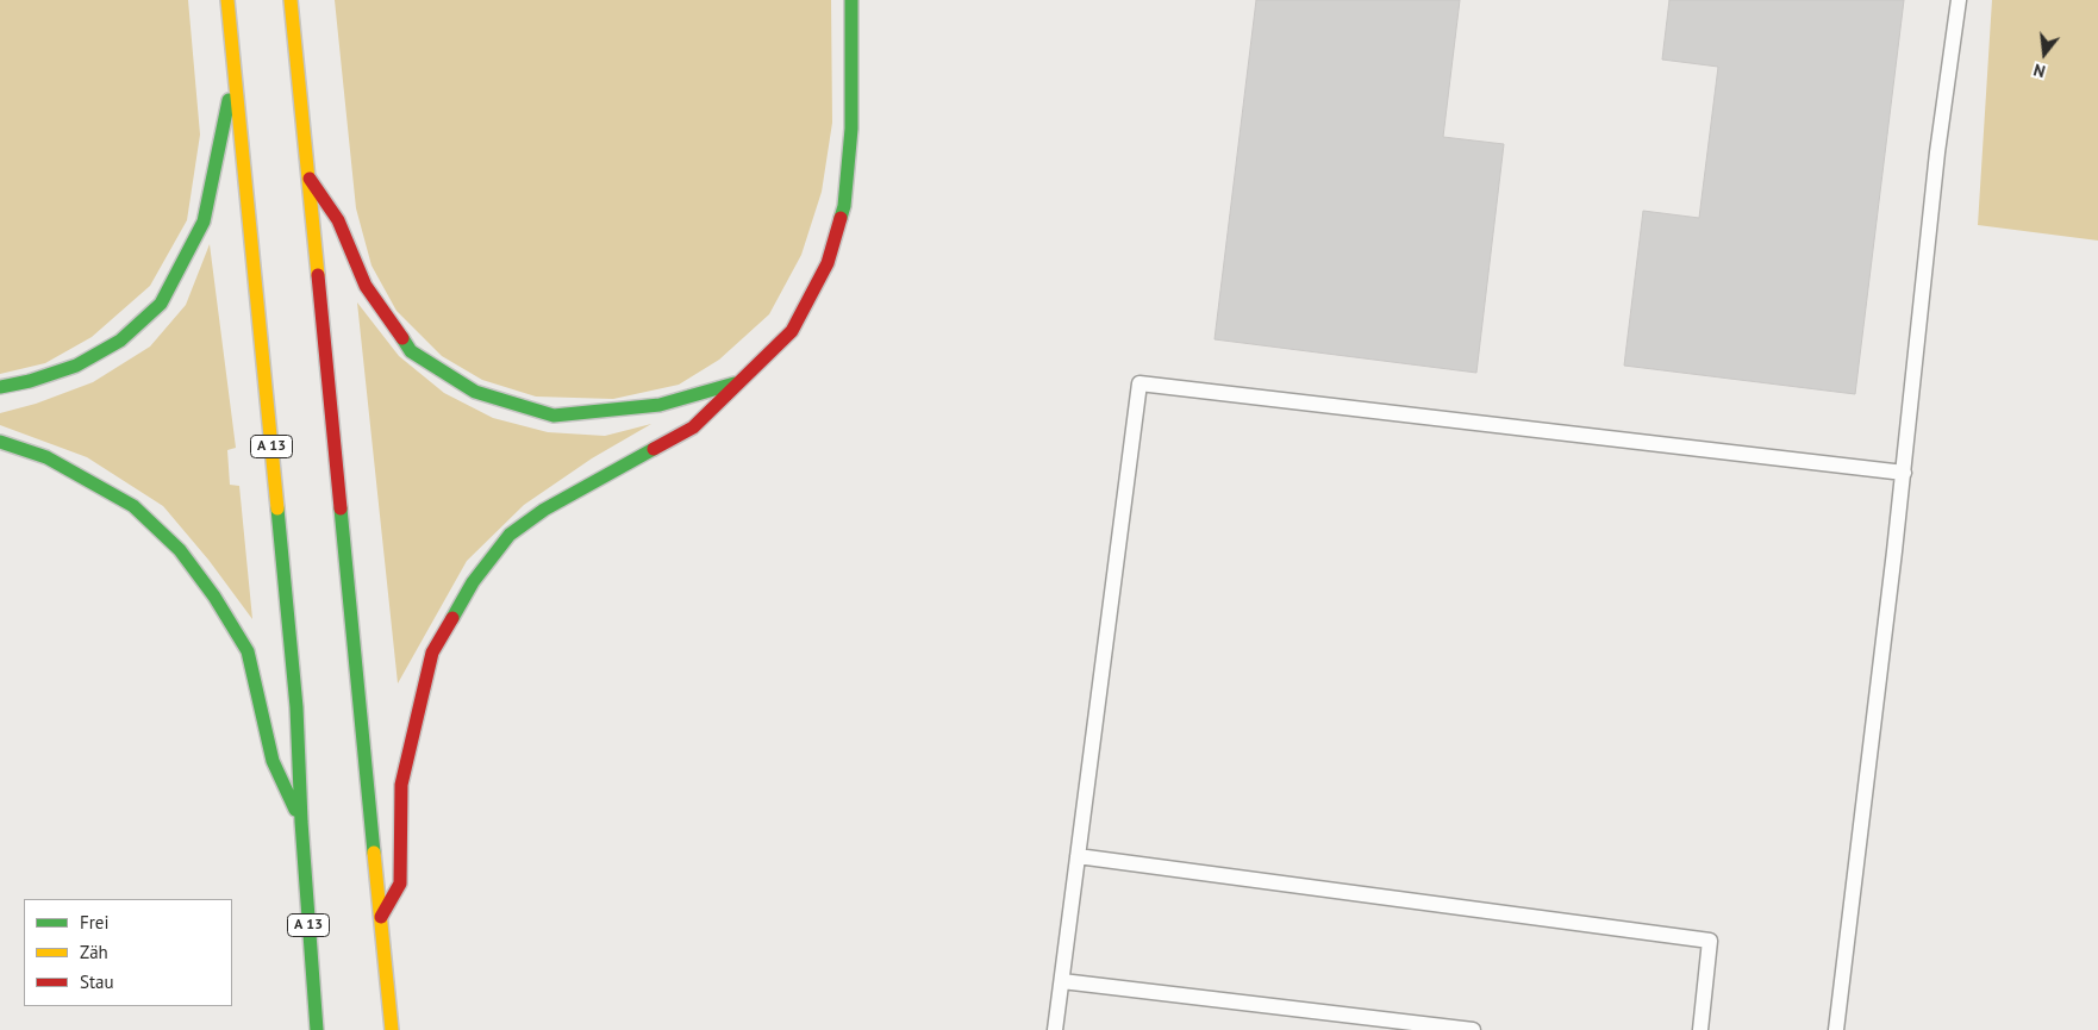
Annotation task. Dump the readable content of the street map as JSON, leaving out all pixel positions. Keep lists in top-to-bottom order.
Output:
{
  "streets": {
    "highway": ["A 13"]
  },
  "legend": ["Frei", "Zäh", "Stau"],
  "north": "bottom"
}
